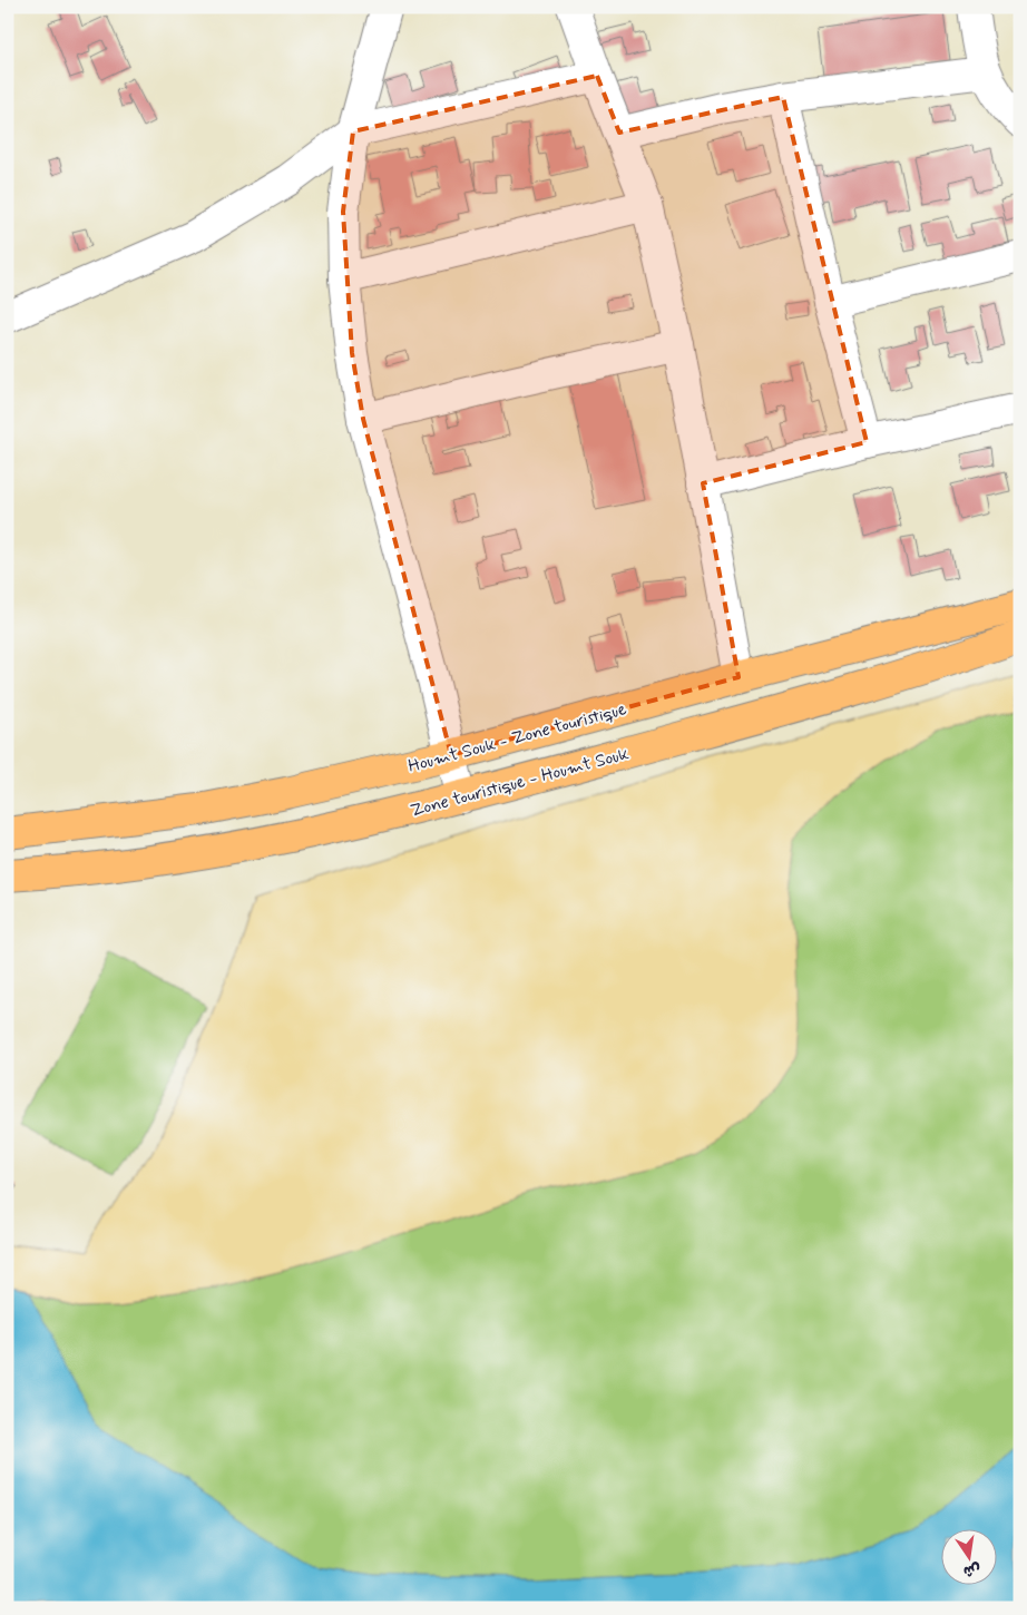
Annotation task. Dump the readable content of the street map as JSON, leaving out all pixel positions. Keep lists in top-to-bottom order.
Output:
{
  "streets": {
    "main road": ["Houmt Souk - Zone touristique", "Zone touristique - Houmt Souk"]
  },
  "north": "bottom"
}
